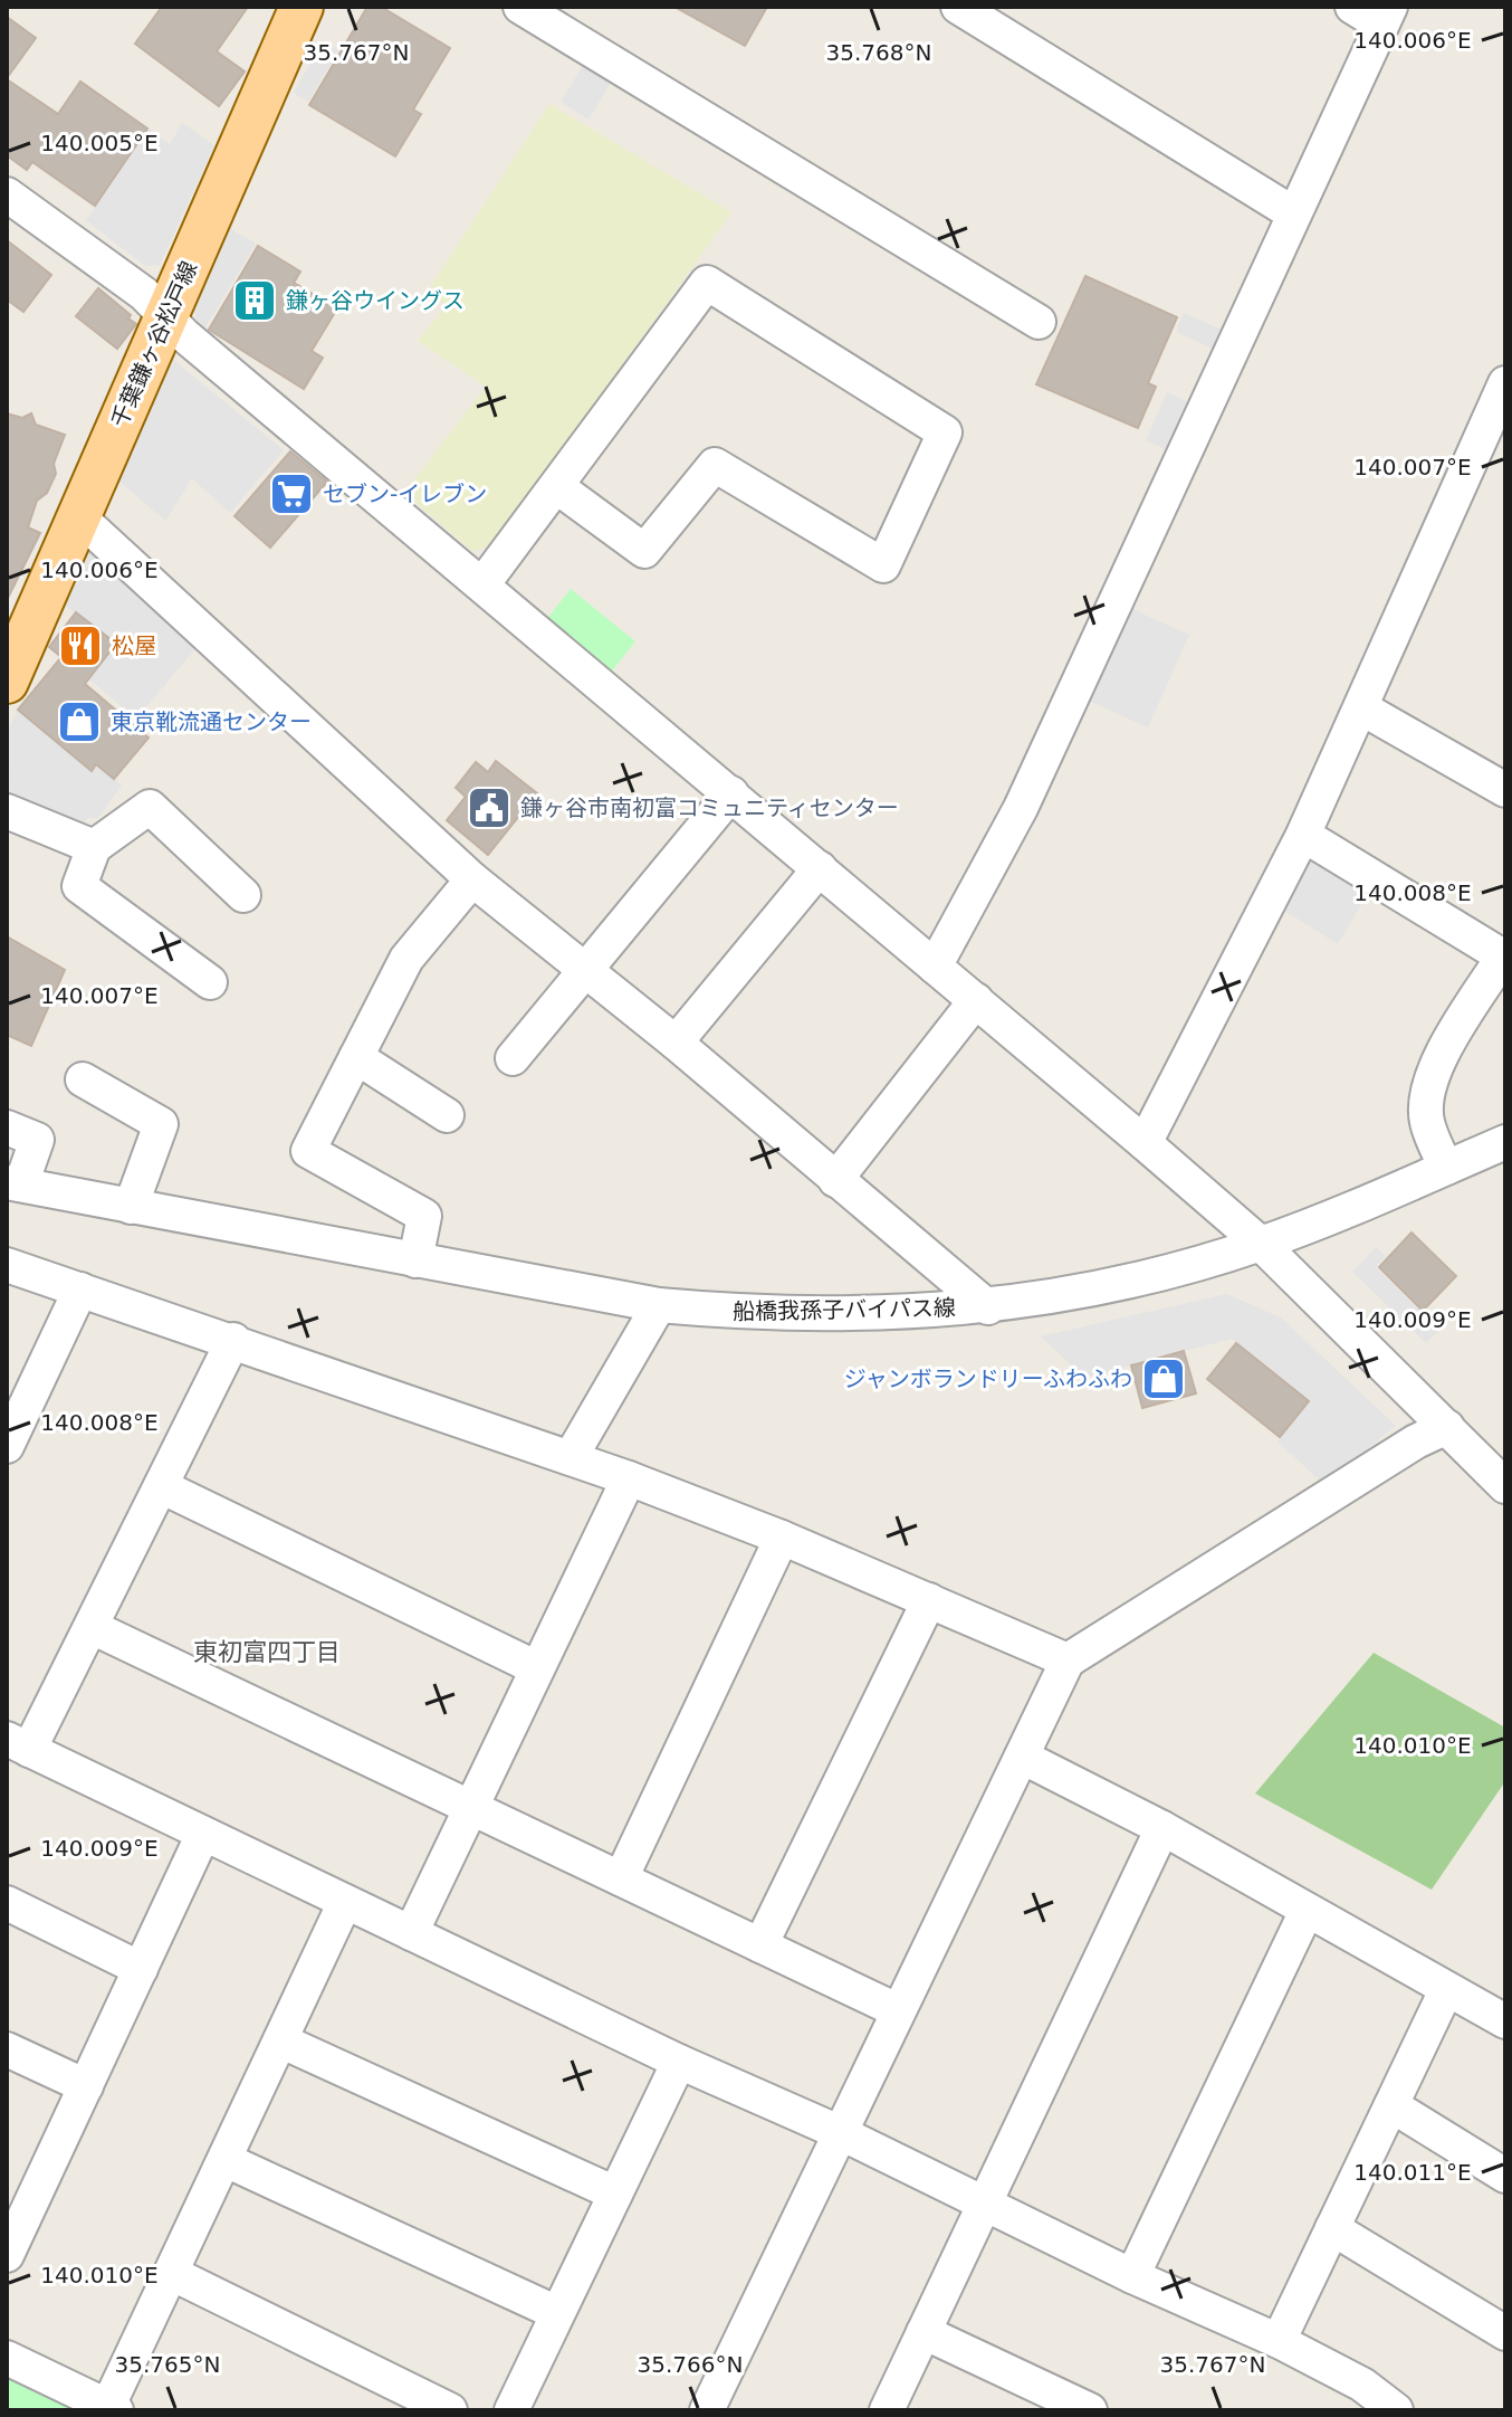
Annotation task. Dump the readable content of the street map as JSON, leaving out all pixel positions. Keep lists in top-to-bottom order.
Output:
{
  "streets": {
    "main road": ["千葉鎌ヶ谷松戸線"],
    "street": ["船橋我孫子バイパス線"]
  },
  "districts": ["東初富四丁目"],
  "places": {
    "building": ["鎌ヶ谷ウイングス"],
    "supermarket": ["セブン-イレブン"],
    "restaurant": ["松屋"],
    "shop": ["東京靴流通センター", "ジャンボランドリーふわふわ"],
    "public building": ["鎌ヶ谷市南初富コミュニティセンター"]
  },
  "coordinates": [
    "140.006°E",
    "35.767°N",
    "35.768°N",
    "140.005°E",
    "140.007°E",
    "140.008°E",
    "140.009°E",
    "140.010°E",
    "140.011°E",
    "35.765°N",
    "35.766°N"
  ]
}
